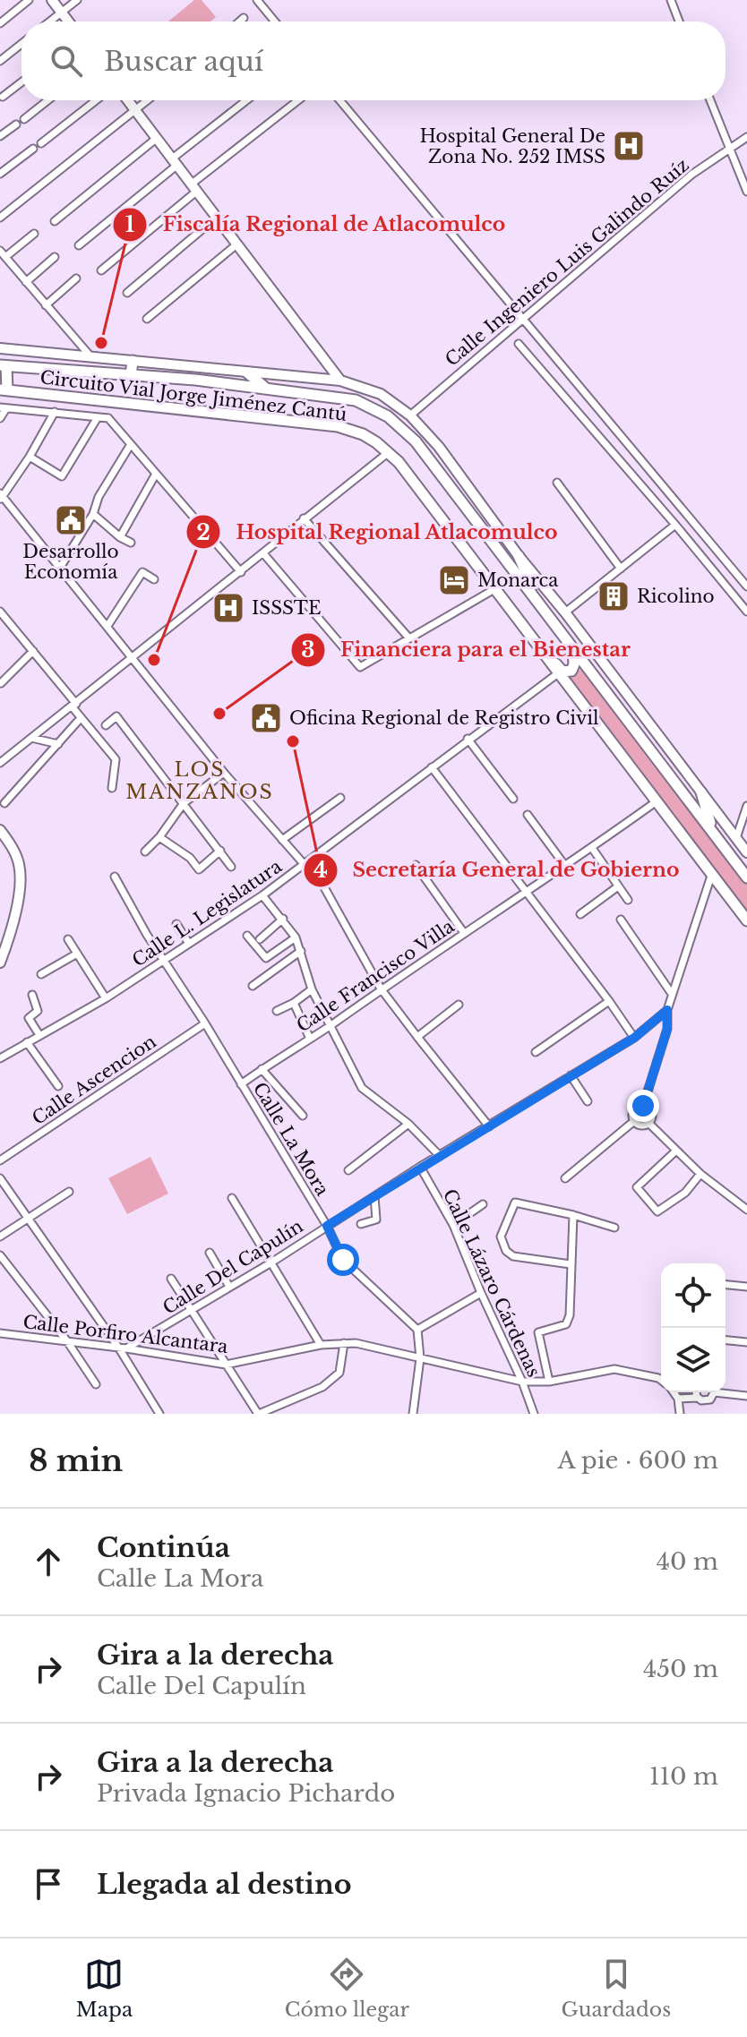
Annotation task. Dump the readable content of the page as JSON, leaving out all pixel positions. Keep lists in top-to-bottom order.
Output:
{
  "streets": {
    "main road": ["Circuito Vial Jorge Jiménez Cantú"],
    "street": [
      "Calle Ingeniero Luis Galindo Ruíz",
      "Calle L. Legislatura",
      "Calle Francisco Villa",
      "Calle Ascencion",
      "Calle La Mora",
      "Calle Del Capulín",
      "Calle Lázaro Cárdenas",
      "Calle Porfiro Alcantara"
    ]
  },
  "crossings": [
    ["Calle Ingeniero Luis Galindo Ruíz", "Circuito Vial Jorge Jiménez Cantú"],
    ["Circuito Vial Jorge Jiménez Cantú", "Calle L. Legislatura"],
    ["Circuito Vial Jorge Jiménez Cantú", "Calle Francisco Villa"],
    ["Calle L. Legislatura", "Calle La Mora"],
    ["Calle Francisco Villa", "Calle La Mora"],
    ["Calle Ascencion", "Calle La Mora"],
    ["Calle La Mora", "Calle Del Capulín"],
    ["Calle Del Capulín", "Calle Lázaro Cárdenas"],
    ["Calle Del Capulín", "Calle Porfiro Alcantara"],
    ["Calle Lázaro Cárdenas", "Calle Porfiro Alcantara"]
  ],
  "districts": ["LOS MANZANOS"],
  "places": {
    "hospital": ["Hospital General De Zona No. 252 IMSS", "ISSSTE"],
    "other": [
      "Fiscalía Regional de Atlacomulco",
      "Hospital Regional Atlacomulco",
      "Financiera para el Bienestar",
      "Secretaría General de Gobierno"
    ],
    "public building": ["Desarrollo Economía", "Oficina Regional de Registro Civil"],
    "hotel": ["Monarca"],
    "building": ["Ricolino"]
  },
  "page": {
    "search": "Buscar aquí",
    "heading": ["8 min", "A pie · 600 m"],
    "list": [
      ["Continúa", "Calle La Mora", "40 m"],
      ["Gira a la derecha", "Calle Del Capulín", "450 m"],
      ["Gira a la derecha", "Privada Ignacio Pichardo", "110 m"],
      "Llegada al destino"
    ],
    "nav": ["Mapa", "Cómo llegar", "Guardados"]
  }
}
